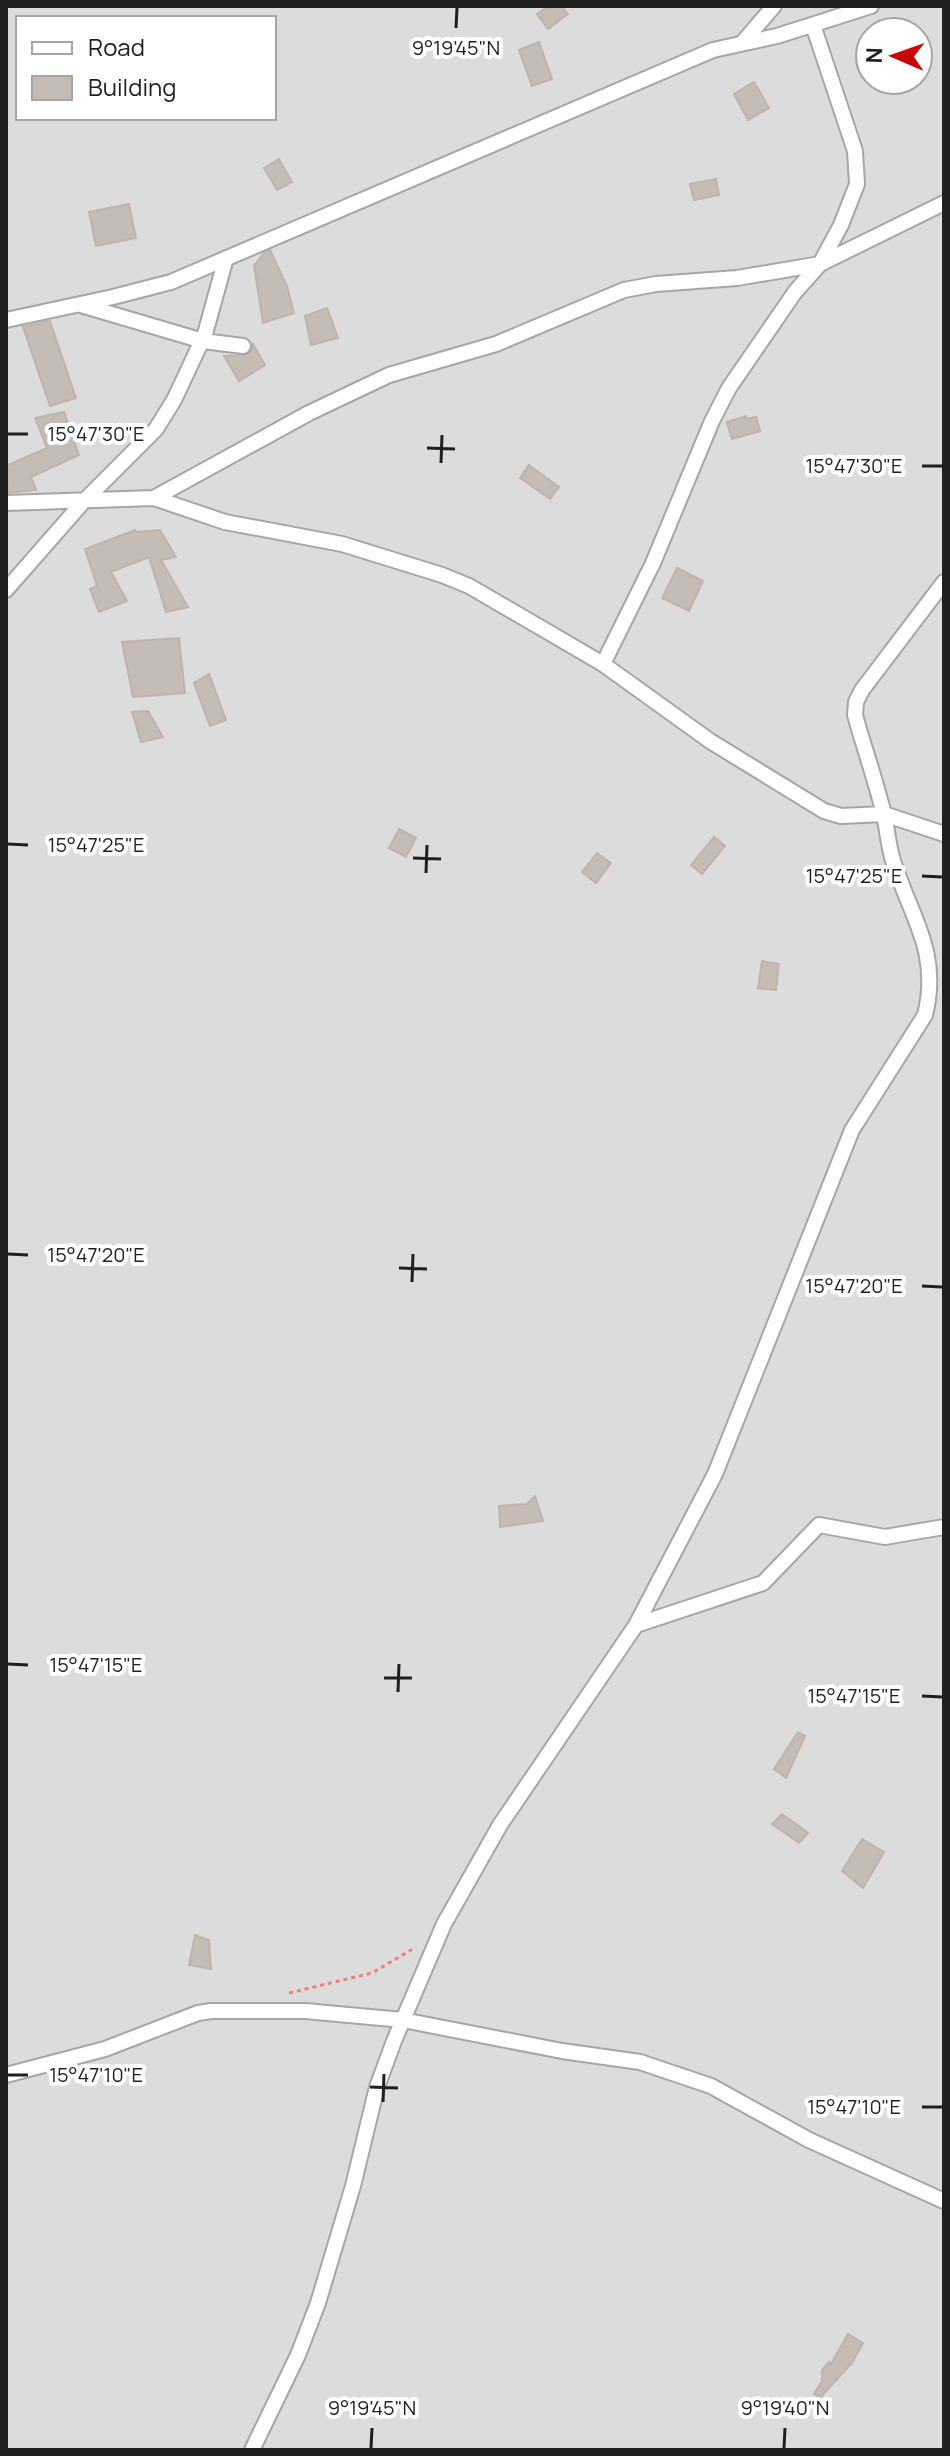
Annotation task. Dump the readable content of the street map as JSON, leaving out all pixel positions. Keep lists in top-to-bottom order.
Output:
{
  "legend": ["Road", "Building"],
  "north": "left",
  "coordinates": [
    "9°19'45\"N",
    "15°47'30\"E",
    "15°47'25\"E",
    "15°47'20\"E",
    "15°47'15\"E",
    "15°47'10\"E",
    "9°19'40\"N"
  ]
}
